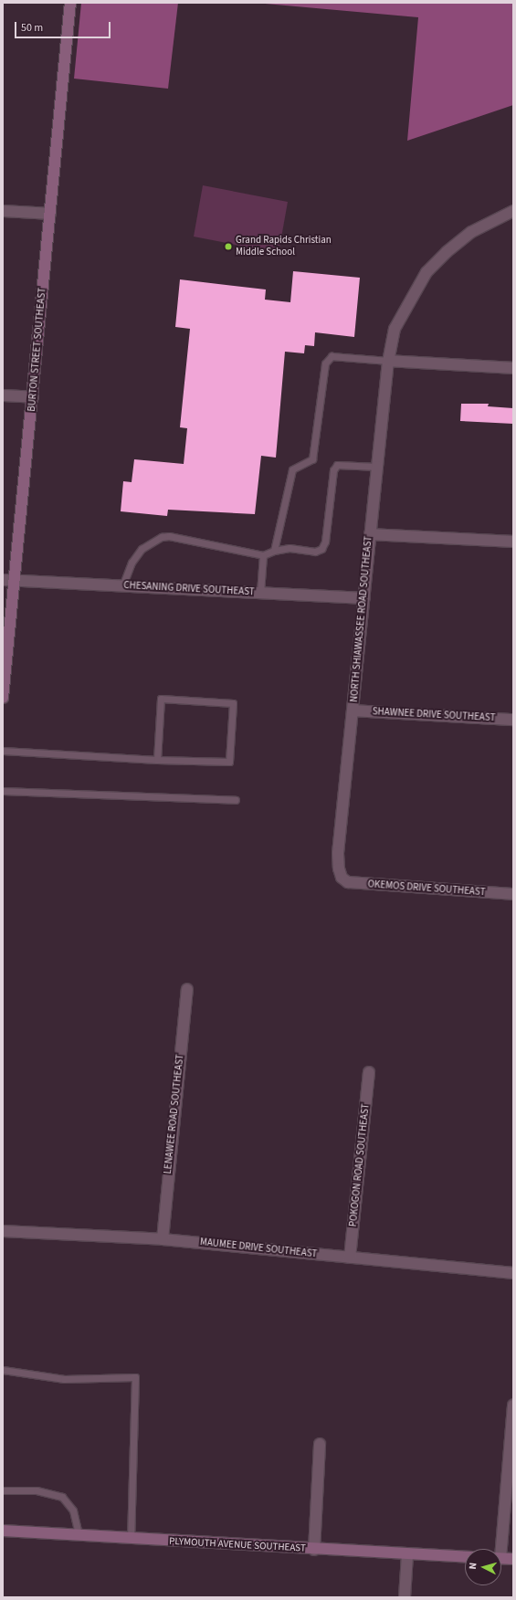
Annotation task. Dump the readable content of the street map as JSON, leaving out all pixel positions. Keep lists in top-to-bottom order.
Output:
{
  "streets": {
    "main road": ["BURTON STREET SOUTHEAST", "PLYMOUTH AVENUE SOUTHEAST"],
    "street": [
      "CHESANING DRIVE SOUTHEAST",
      "NORTH SHIAWASSEE ROAD SOUTHEAST",
      "SHAWNEE DRIVE SOUTHEAST",
      "OKEMOS DRIVE SOUTHEAST",
      "LENAWEE ROAD SOUTHEAST",
      "POKOGON ROAD SOUTHEAST",
      "MAUMEE DRIVE SOUTHEAST"
    ]
  },
  "crossings": [
    ["BURTON STREET SOUTHEAST", "CHESANING DRIVE SOUTHEAST"],
    ["CHESANING DRIVE SOUTHEAST", "NORTH SHIAWASSEE ROAD SOUTHEAST"],
    ["NORTH SHIAWASSEE ROAD SOUTHEAST", "SHAWNEE DRIVE SOUTHEAST"],
    ["NORTH SHIAWASSEE ROAD SOUTHEAST", "OKEMOS DRIVE SOUTHEAST"],
    ["LENAWEE ROAD SOUTHEAST", "MAUMEE DRIVE SOUTHEAST"],
    ["POKOGON ROAD SOUTHEAST", "MAUMEE DRIVE SOUTHEAST"]
  ],
  "places": ["Grand Rapids Christian Middle School"],
  "scale_bar": "50 m",
  "north": "left"
}
